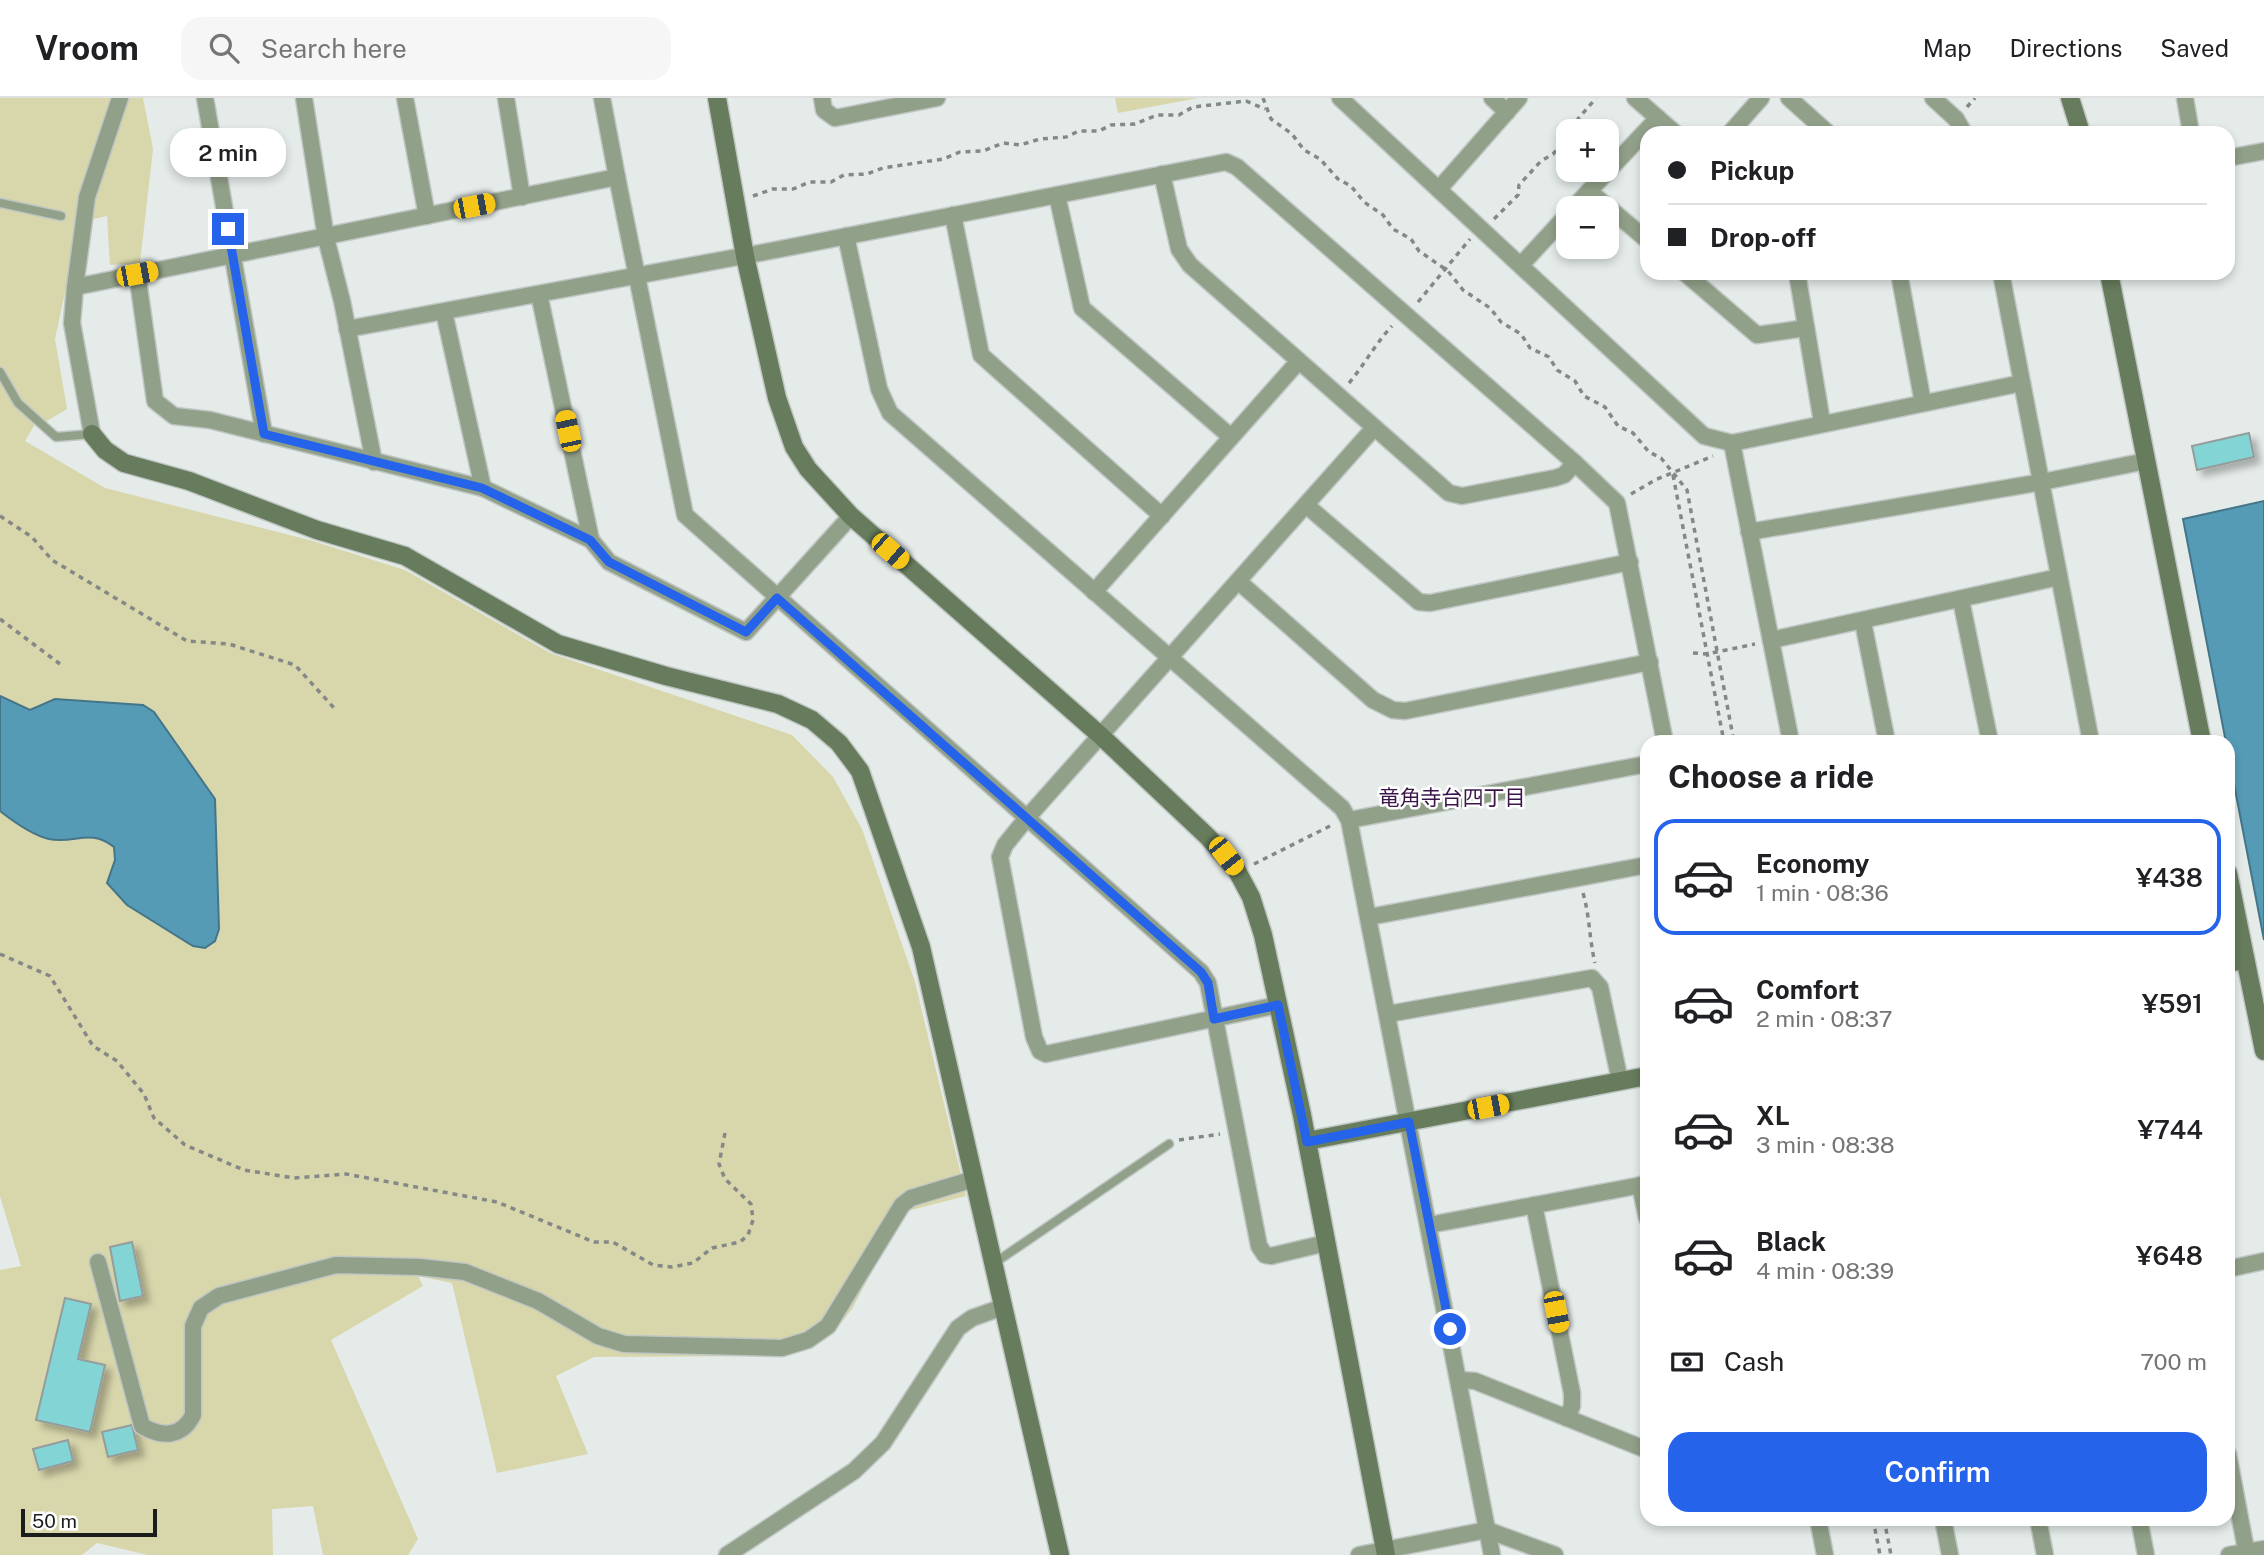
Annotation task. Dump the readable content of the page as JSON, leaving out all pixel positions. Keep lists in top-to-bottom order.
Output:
{
  "districts": ["竜角寺台四丁目"],
  "scale_bar": "50 m",
  "page": {
    "header": "Vroom",
    "search": "Search here",
    "nav": ["Map", "Directions", "Saved"],
    "map_buttons": ["+", "−"],
    "banner": ["Pickup", "Drop-off"],
    "bubble": "2 min",
    "heading": "Choose a ride",
    "list": [
      {
        "name": "Economy",
        "note": "1 min · 08:36",
        "value": "¥438"
      },
      {
        "name": "Comfort",
        "note": "2 min · 08:37",
        "value": "¥591"
      },
      {
        "name": "XL",
        "note": "3 min · 08:38",
        "value": "¥744"
      },
      {
        "name": "Black",
        "note": "4 min · 08:39",
        "value": "¥648"
      }
    ],
    "pay": ["Cash", "700 m"],
    "buttons": "Confirm",
    "scale": "50 m"
  }
}
